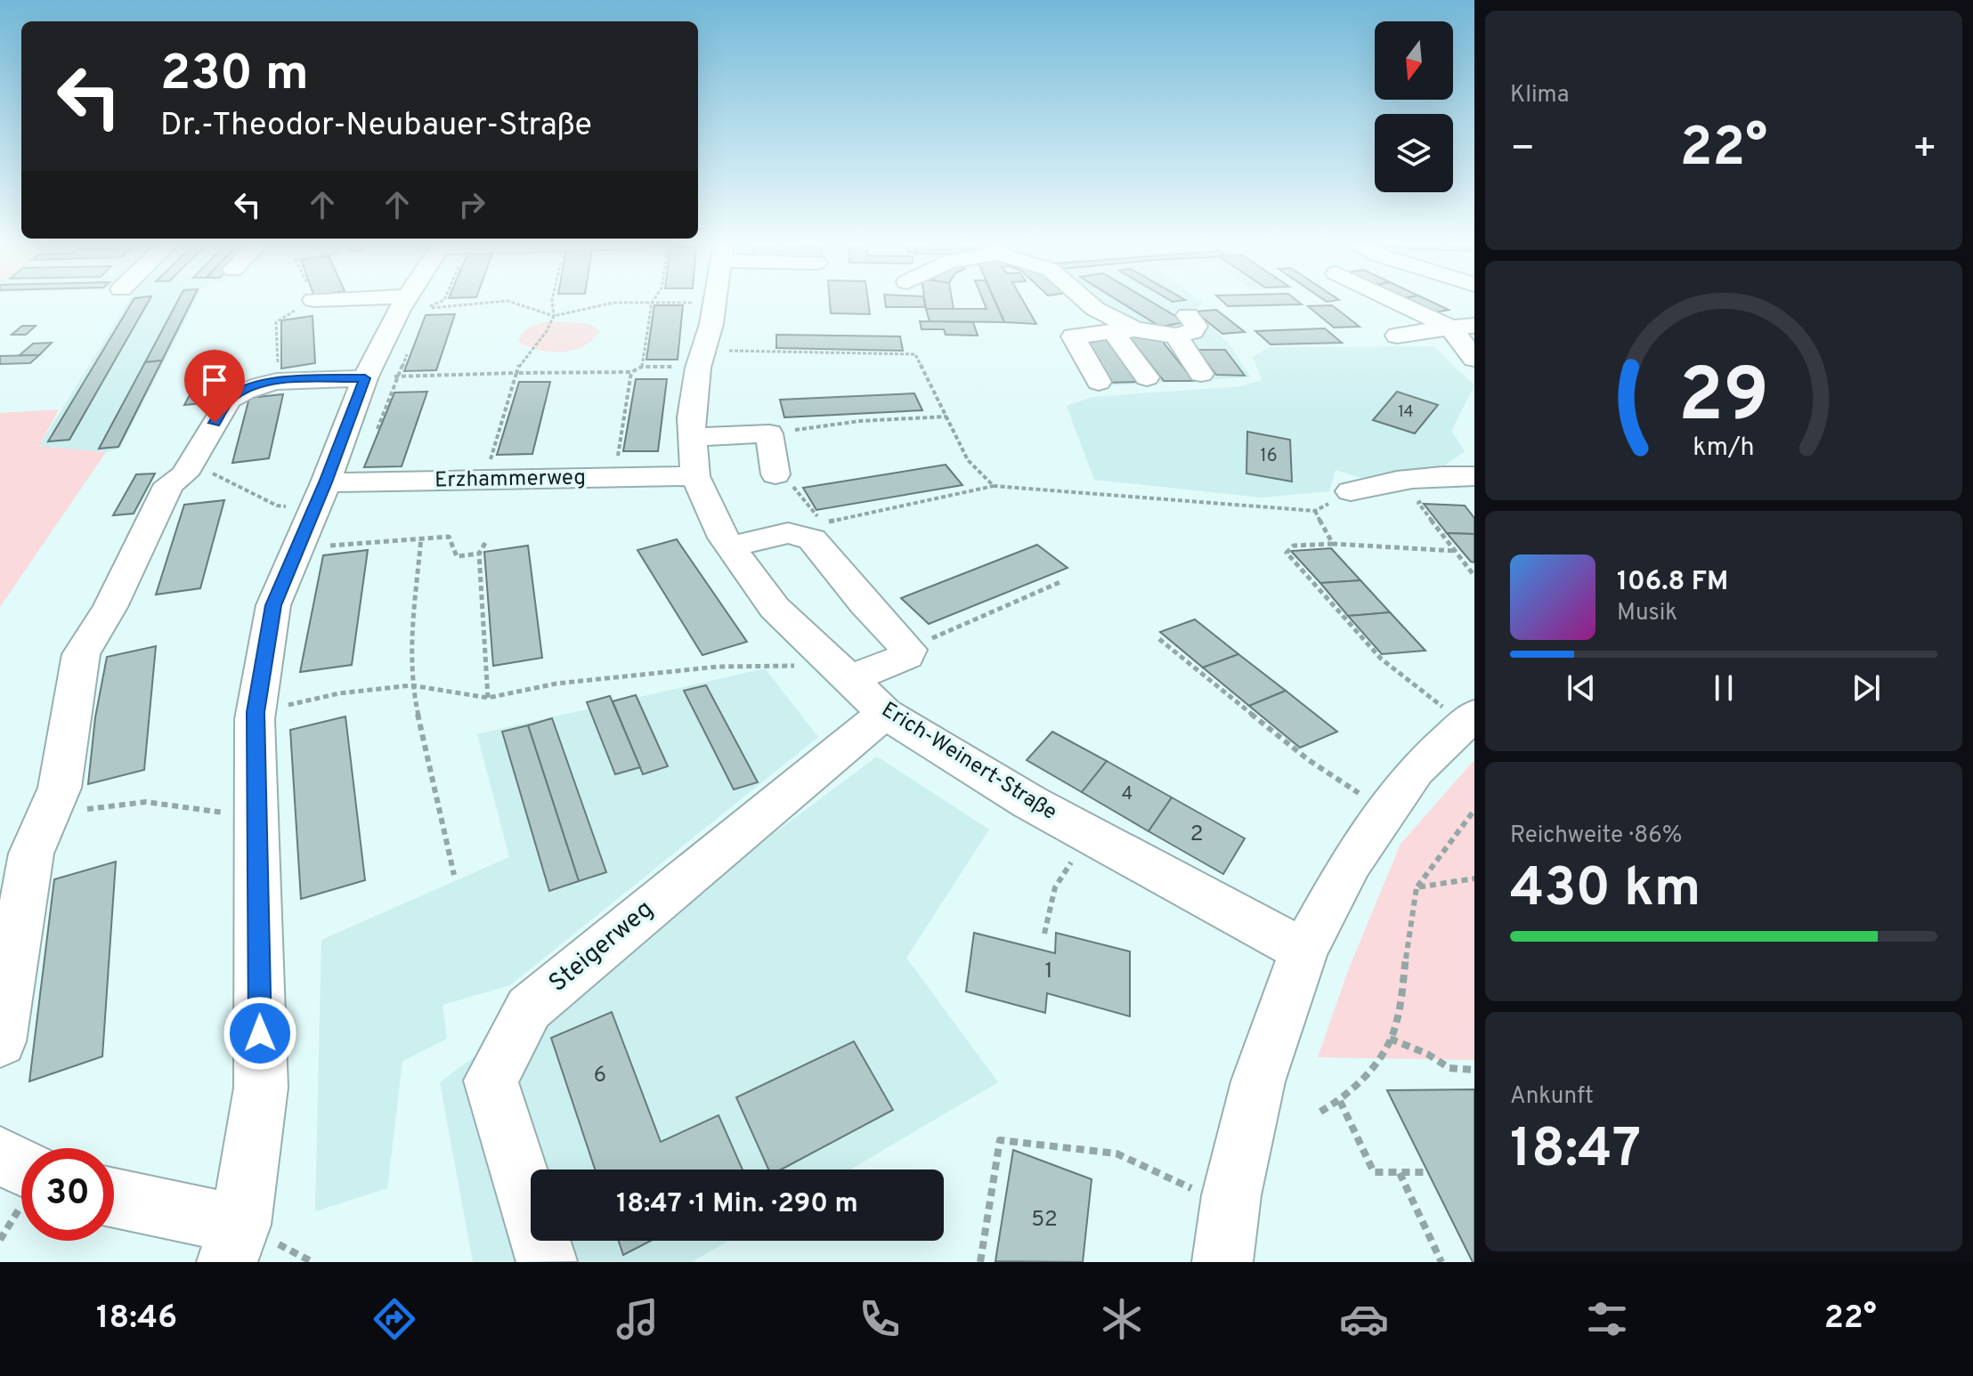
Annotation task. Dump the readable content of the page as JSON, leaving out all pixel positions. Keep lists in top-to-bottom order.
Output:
{
  "streets": {
    "street": ["Erzhammerweg", "Erich-Weinert-Straße", "Steigerweg"]
  },
  "crossings": [
    ["Erzhammerweg", "Erich-Weinert-Straße"],
    ["Erich-Weinert-Straße", "Steigerweg"]
  ],
  "house_numbers": [
    "14",
    "16",
    "4",
    "2",
    "1",
    "6",
    "52"
  ],
  "north": "bottom",
  "page": {
    "tile": [
      "Klima",
      ["Reichweite · 86%", "430 km"],
      ["Ankunft", "18:47"]
    ],
    "turn": ["230 m", "Dr.-Theodor-Neubauer-Straße"],
    "heat": ["−", "22°", "+"],
    "song": ["106.8 FM", "Musik"],
    "limit": "30",
    "trip": "18:47 · 1 Min. · 290 m",
    "tabs": ["18:46", "22°"],
    "gauge": ["29", "km/h"]
  }
}
